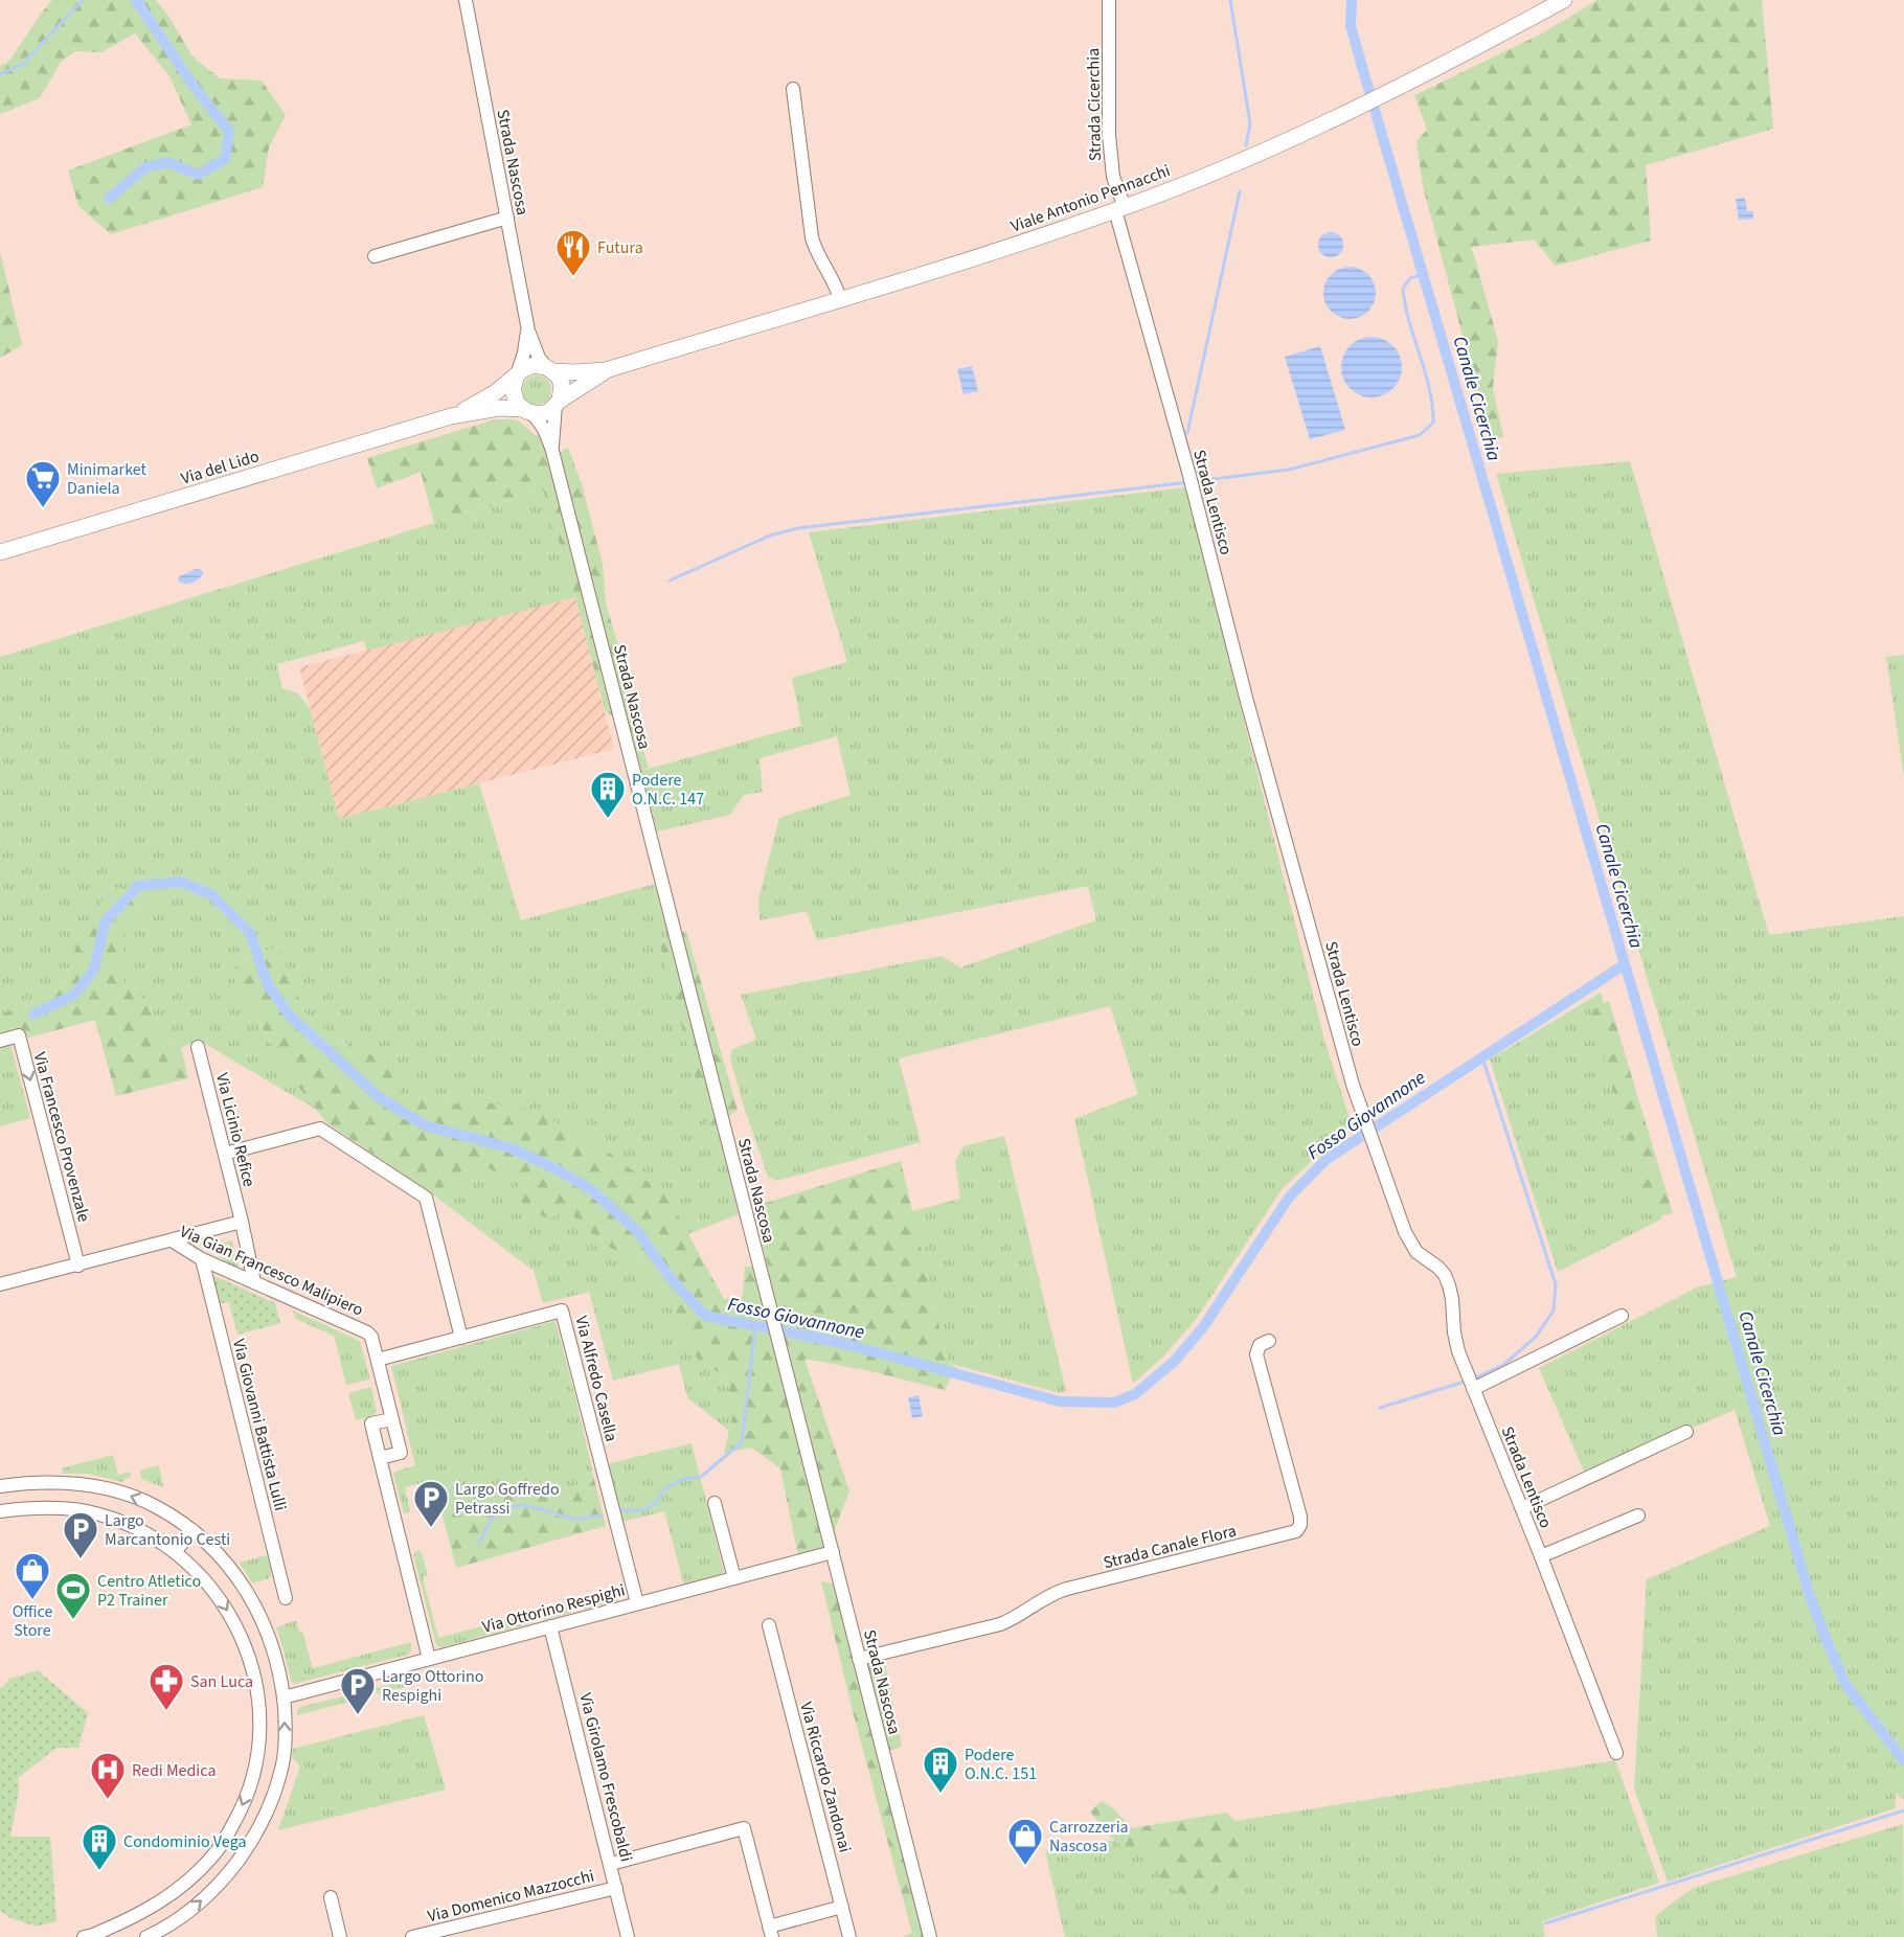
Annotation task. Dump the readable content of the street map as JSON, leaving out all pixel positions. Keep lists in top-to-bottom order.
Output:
{
  "streets": {
    "main road": ["Viale Antonio Pennacchi", "Via del Lido"],
    "street": [
      "Strada Cicerchia",
      "Strada Nascosa",
      "Strada Lentisco",
      "Via Licinio Refice",
      "Via Francesco Provenzale",
      "Via Gian Francesco Malipiero",
      "Via Alfredo Casella",
      "Via Giovanni Battista Lulli",
      "Strada Canale Flora",
      "Via Ottorino Respighi",
      "Via Girolamo Frescobaldi",
      "Via Riccardo Zandonai",
      "Via Domenico Mazzocchi"
    ]
  },
  "crossings": [
    ["Strada Cicerchia", "Viale Antonio Pennacchi"],
    ["Strada Cicerchia", "Strada Lentisco"],
    ["Strada Nascosa", "Viale Antonio Pennacchi"],
    ["Strada Nascosa", "Via del Lido"],
    ["Strada Nascosa", "Strada Canale Flora"],
    ["Strada Nascosa", "Via Ottorino Respighi"],
    ["Viale Antonio Pennacchi", "Via del Lido"],
    ["Viale Antonio Pennacchi", "Strada Lentisco"],
    ["Via Licinio Refice", "Via Gian Francesco Malipiero"],
    ["Via Francesco Provenzale", "Via Gian Francesco Malipiero"],
    ["Via Gian Francesco Malipiero", "Via Alfredo Casella"],
    ["Via Gian Francesco Malipiero", "Via Giovanni Battista Lulli"],
    ["Via Alfredo Casella", "Via Ottorino Respighi"],
    ["Via Ottorino Respighi", "Via Girolamo Frescobaldi"],
    ["Via Girolamo Frescobaldi", "Via Domenico Mazzocchi"]
  ],
  "one_way": ["Via Francesco Provenzale"],
  "water": ["Canale Cicerchia", "Fosso Giovannone"],
  "places": {
    "restaurant": ["Futura"],
    "supermarket": ["Minimarket Daniela"],
    "building": ["Podere O.N.C. 147", "Podere O.N.C. 151", "Condominio Vega"],
    "parking": ["Largo Goffredo Petrassi", "Largo Marcantonio Cesti", "Largo Ottorino Respighi"],
    "shop": ["Office Store", "Carrozzeria Nascosa"],
    "sports": ["Centro Atletico P2 Trainer"],
    "pharmacy": ["San Luca"],
    "hospital": ["Redi Medica"]
  }
}
